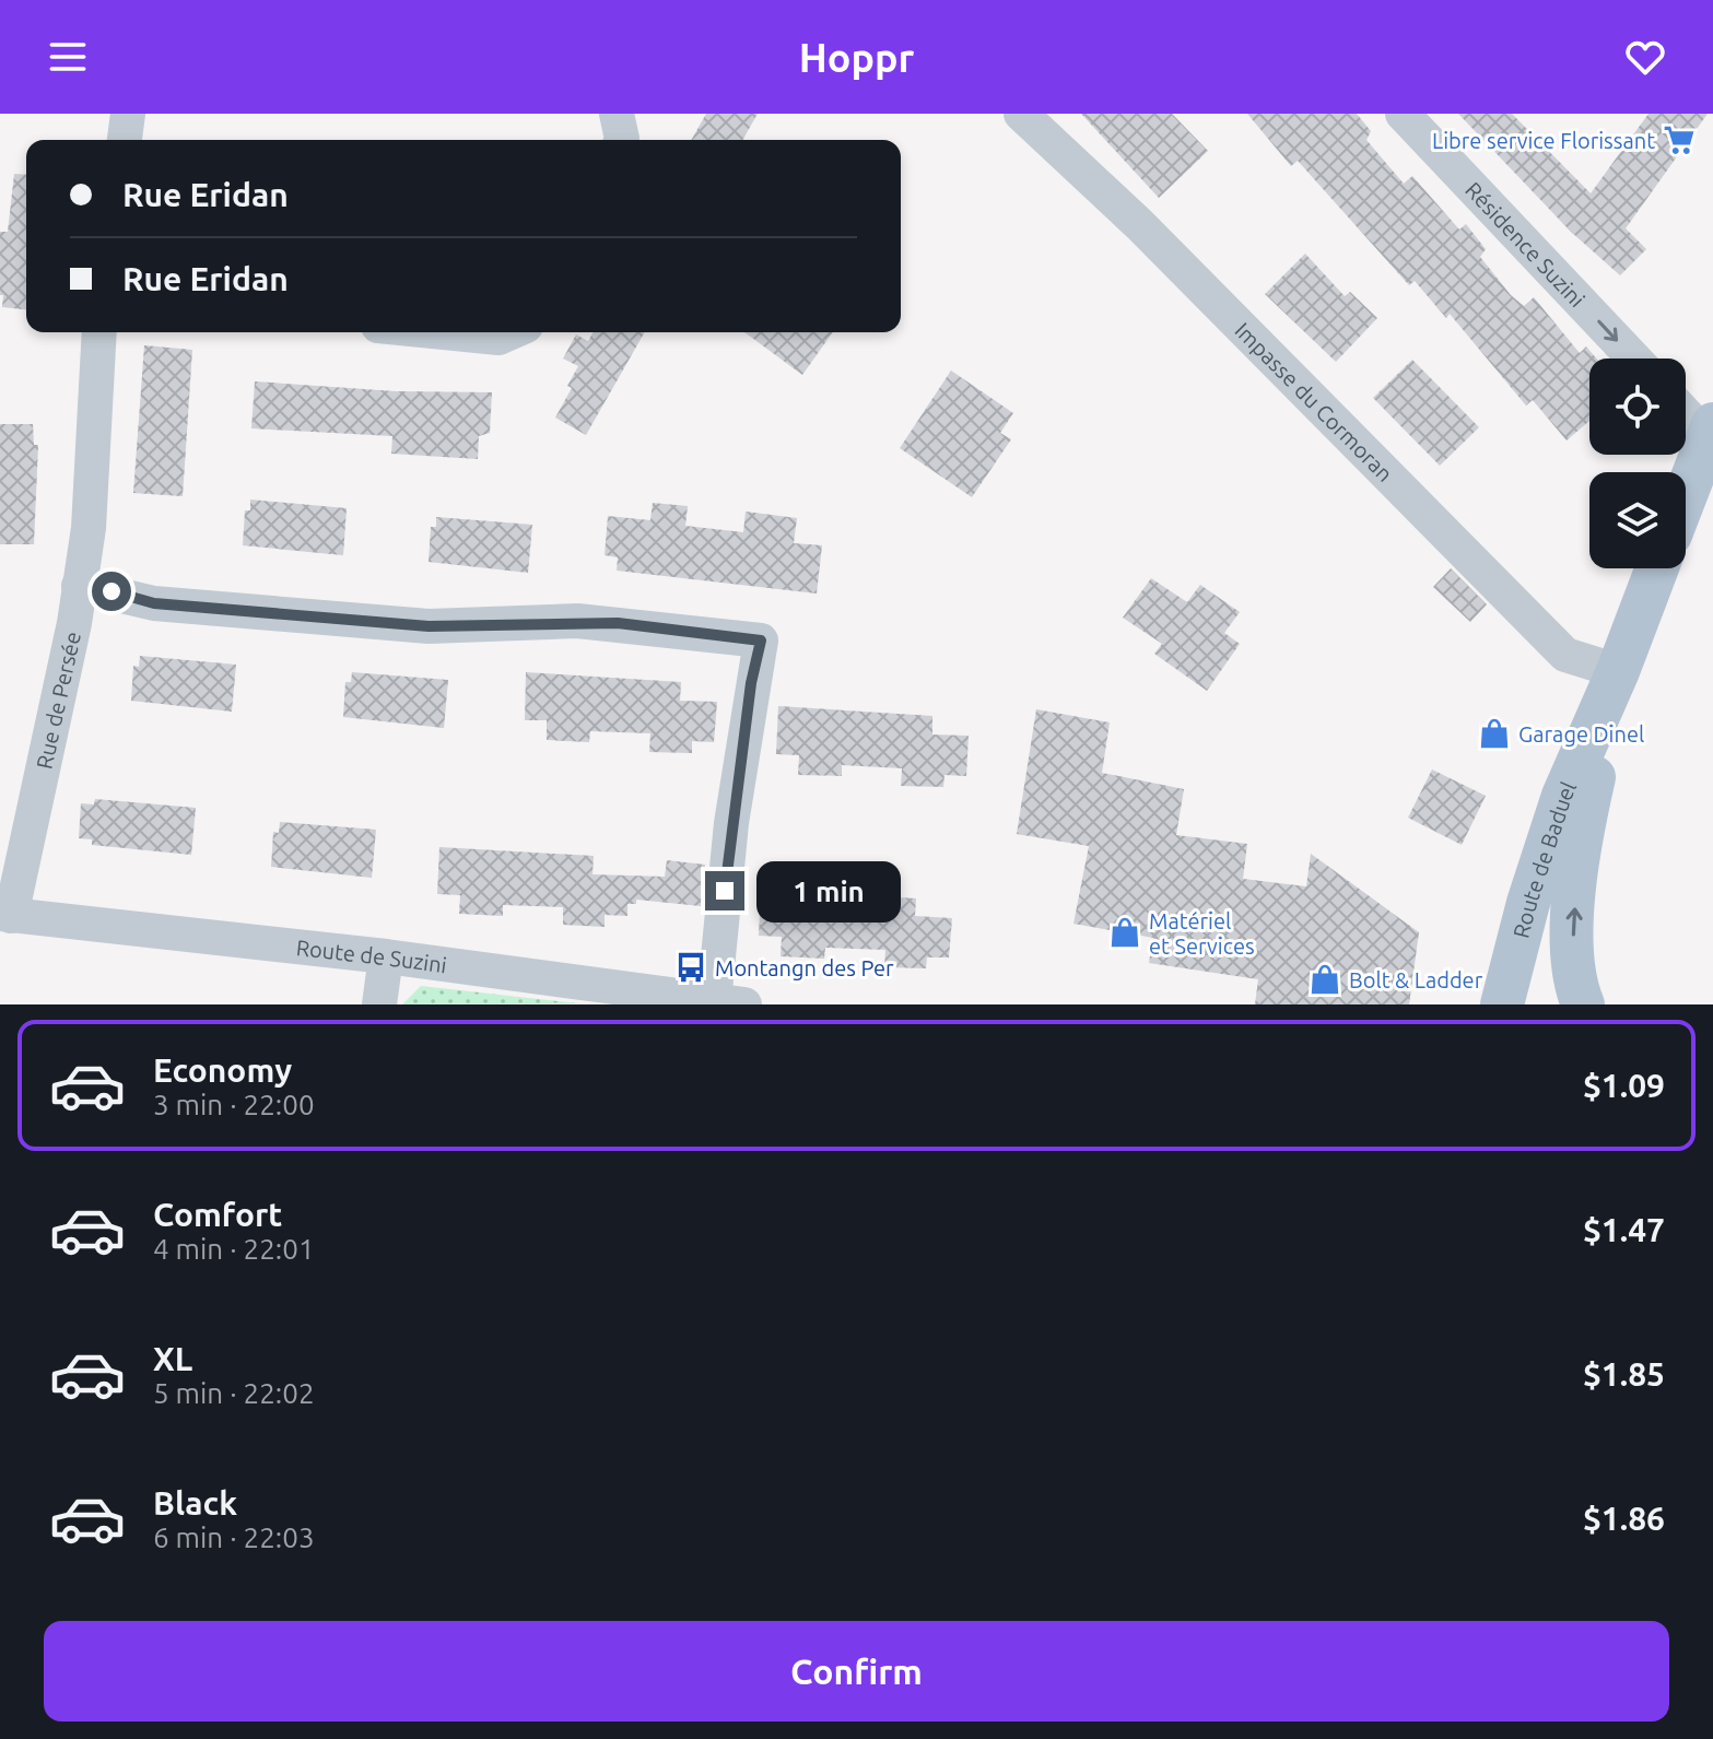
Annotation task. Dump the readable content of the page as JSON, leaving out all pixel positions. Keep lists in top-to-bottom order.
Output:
{
  "streets": {
    "main road": ["Route de Baduel"],
    "street": [
      "Résidence Suzini",
      "Impasse du Cormoran",
      "Rue de Persée",
      "Route de Suzini"
    ]
  },
  "crossings": [
    ["Impasse du Cormoran", "Route de Baduel"],
    ["Rue de Persée", "Route de Suzini"]
  ],
  "one_way": ["Résidence Suzini"],
  "places": {
    "supermarket": ["Libre service Florissant"],
    "shop": ["Garage Dinel", "Matériel et Services", "Bolt & Ladder"],
    "bus stop": ["Montangn des Per"]
  },
  "page": {
    "header": "Hoppr",
    "banner": ["Rue Eridan", "Rue Eridan"],
    "bubble": "1 min",
    "list": [
      {
        "name": "Economy",
        "note": "3 min · 22:00",
        "value": "$1.09"
      },
      {
        "name": "Comfort",
        "note": "4 min · 22:01",
        "value": "$1.47"
      },
      {
        "name": "XL",
        "note": "5 min · 22:02",
        "value": "$1.85"
      },
      {
        "name": "Black",
        "note": "6 min · 22:03",
        "value": "$1.86"
      }
    ],
    "buttons": "Confirm"
  }
}
